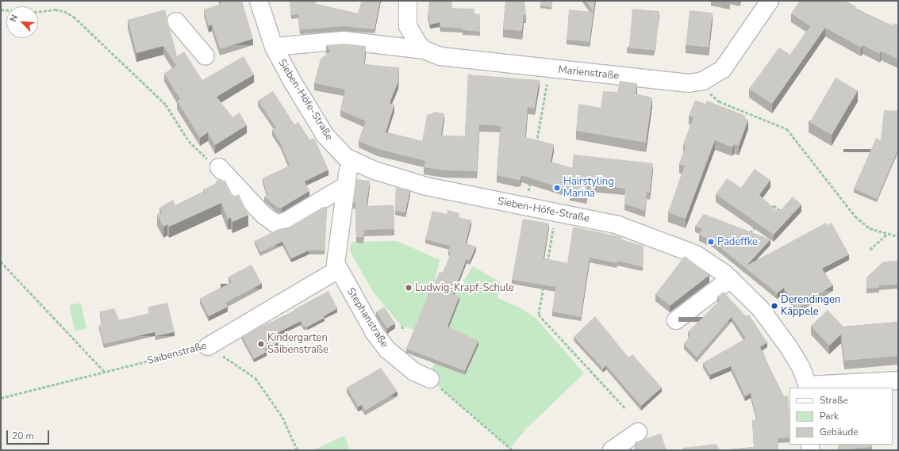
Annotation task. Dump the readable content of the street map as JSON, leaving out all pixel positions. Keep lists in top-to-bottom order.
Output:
{
  "streets": {
    "street": [
      "Marienstraße",
      "Sieben-Höfe-Straße",
      "Stephanstraße",
      "Saibenstraße"
    ]
  },
  "crossings": [
    ["Marienstraße", "Sieben-Höfe-Straße"],
    ["Sieben-Höfe-Straße", "Stephanstraße"],
    ["Stephanstraße", "Saibenstraße"]
  ],
  "places": [
    "Hairstyling Marina",
    "Padeffke",
    "Ludwig-Krapf-Schule",
    "Derendingen Käppele",
    "Kindergarten Saibenstraße"
  ],
  "legend": ["Straße", "Park", "Gebäude"],
  "scale_bar": "20 m",
  "north": "top left"
}
